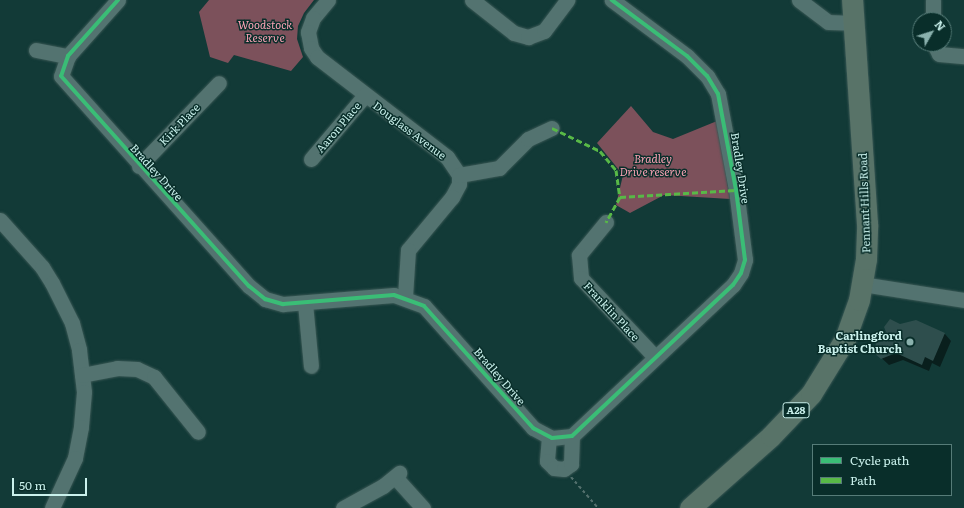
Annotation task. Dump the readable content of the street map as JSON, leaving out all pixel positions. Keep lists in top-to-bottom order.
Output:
{
  "streets": {
    "highway": ["Pennant Hills Road", "A28"],
    "street": [
      "Kirk Place",
      "Aaron Place",
      "Douglass Avenue",
      "Bradley Drive",
      "Franklin Place"
    ]
  },
  "crossings": [
    ["Kirk Place", "Bradley Drive"],
    ["Aaron Place", "Douglass Avenue"],
    ["Bradley Drive", "Franklin Place"]
  ],
  "parks": ["Woodstock Reserve", "Bradley Drive reserve"],
  "places": ["Carlingford Baptist Church"],
  "legend": ["Cycle path", "Path"],
  "scale_bar": "50 m",
  "north": "top right"
}
